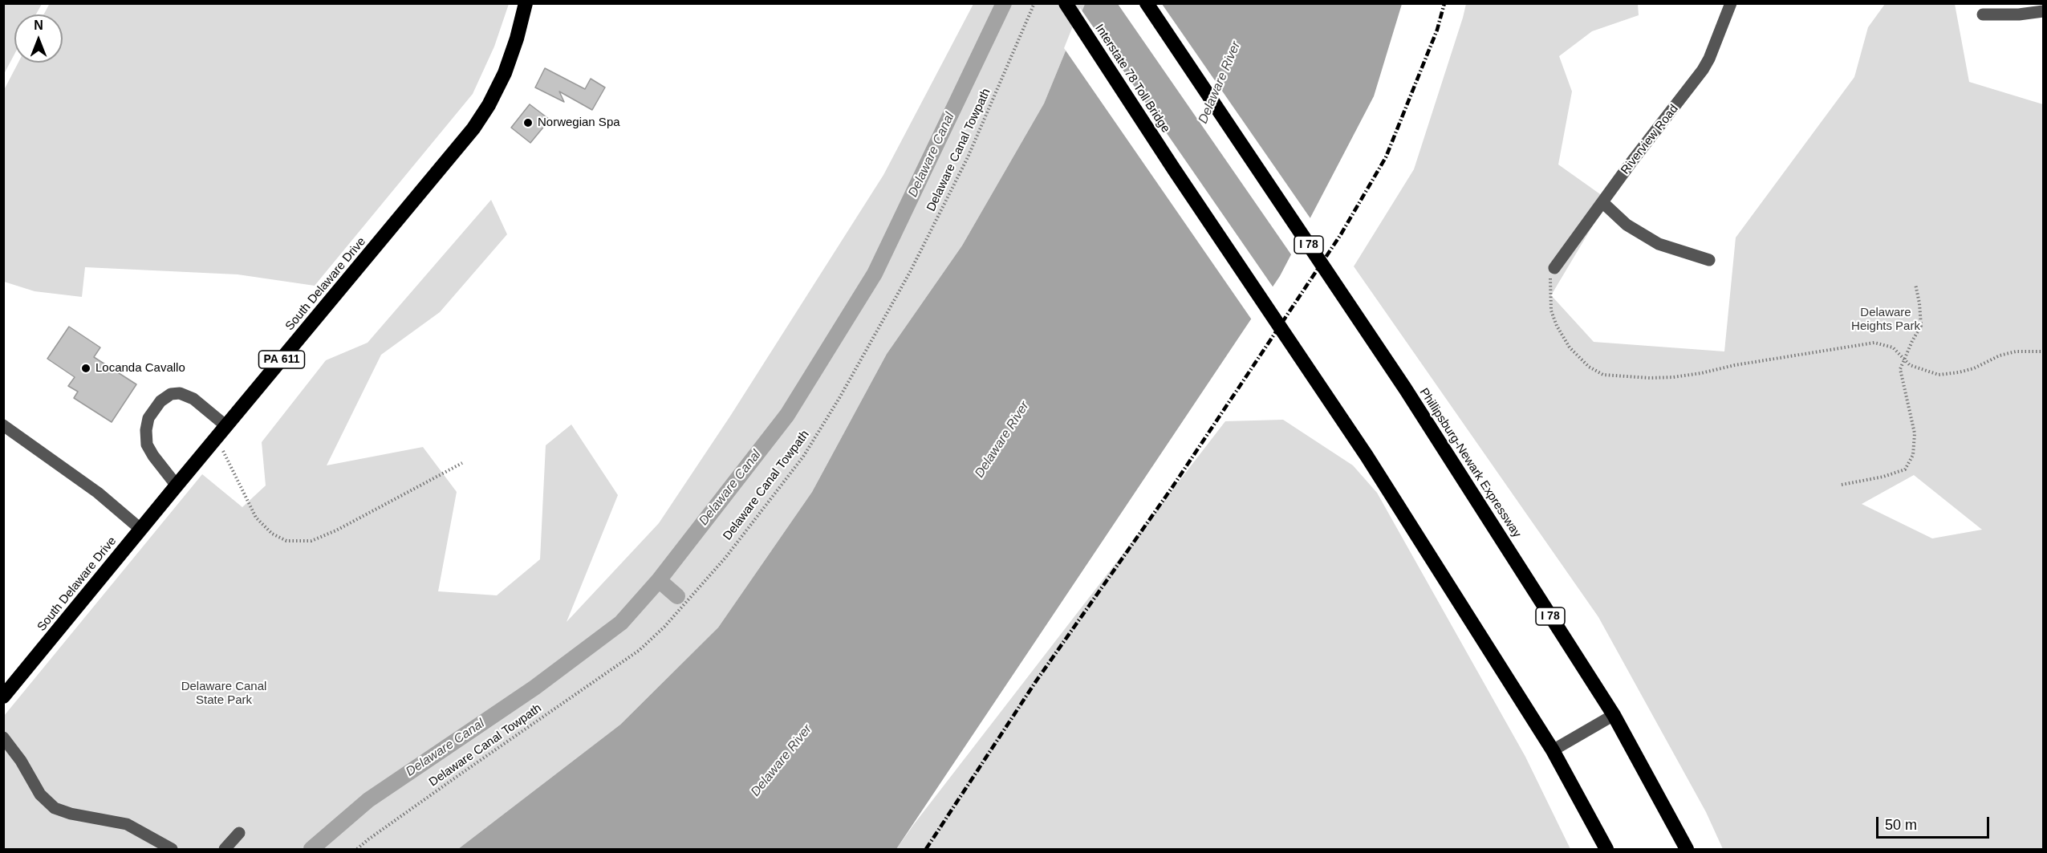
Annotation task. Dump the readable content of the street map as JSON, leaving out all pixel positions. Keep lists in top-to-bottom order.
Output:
{
  "streets": {
    "highway": [
      "Interstate 78 Toll Bridge",
      "I 78",
      "South Delaware Drive",
      "PA 611",
      "Phillipsburg-Newark Expressway"
    ],
    "street": ["Riverview Road"],
    "path": ["Delaware Canal Towpath"]
  },
  "water": ["Delaware River", "Delaware Canal"],
  "parks": ["Delaware Heights Park", "Delaware Canal State Park"],
  "places": ["Norwegian Spa", "Locanda Cavallo"],
  "scale_bar": "50 m",
  "north": "top"
}
